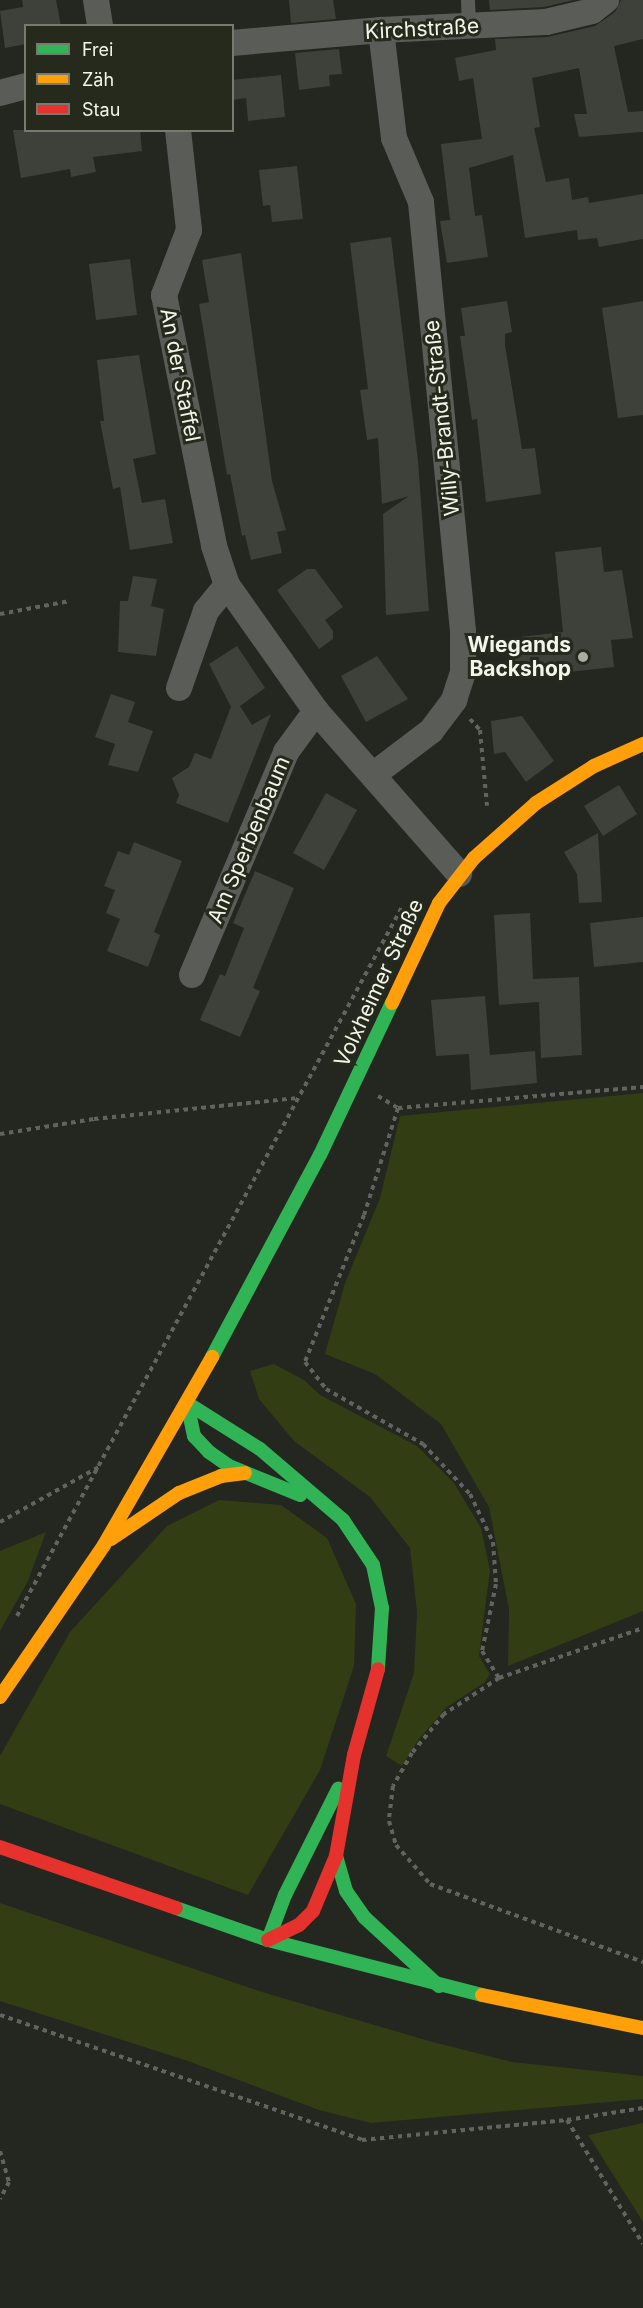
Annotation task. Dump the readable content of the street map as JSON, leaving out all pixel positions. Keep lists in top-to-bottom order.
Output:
{
  "streets": {
    "main road": ["Volxheimer Straße"],
    "street": [
      "Kirchstraße",
      "An der Staffel",
      "Willy-Brandt-Straße",
      "Am Sperbenbaum"
    ]
  },
  "crossings": [
    ["Kirchstraße", "Willy-Brandt-Straße"],
    ["An der Staffel", "Willy-Brandt-Straße"],
    ["An der Staffel", "Am Sperbenbaum"],
    ["An der Staffel", "Volxheimer Straße"]
  ],
  "places": ["Wiegands Backshop"],
  "legend": ["Frei", "Zäh", "Stau"]
}
